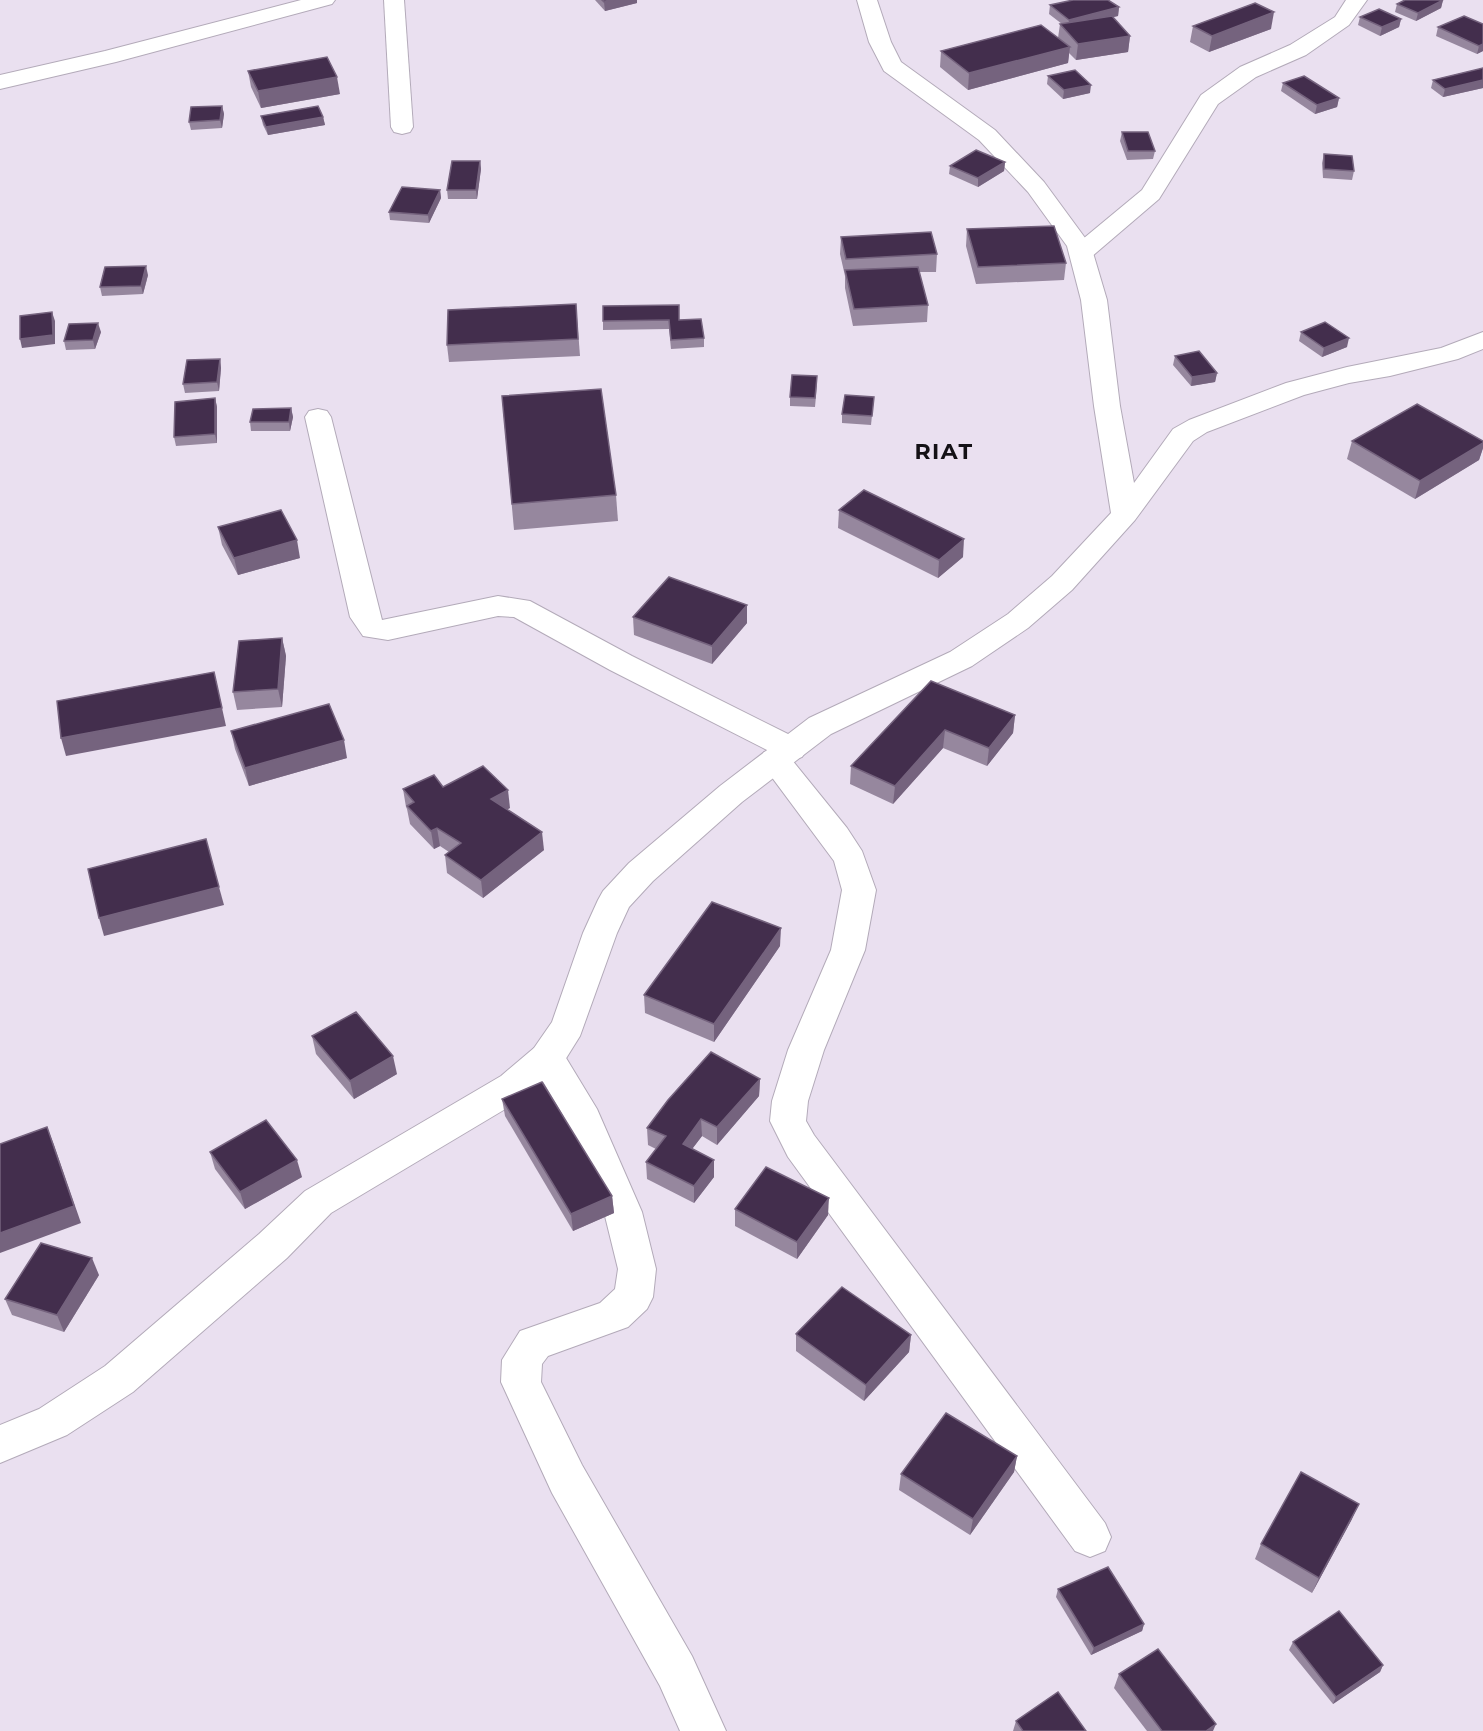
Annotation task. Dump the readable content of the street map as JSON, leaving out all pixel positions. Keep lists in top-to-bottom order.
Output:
{
  "districts": ["RIAT"]
}
